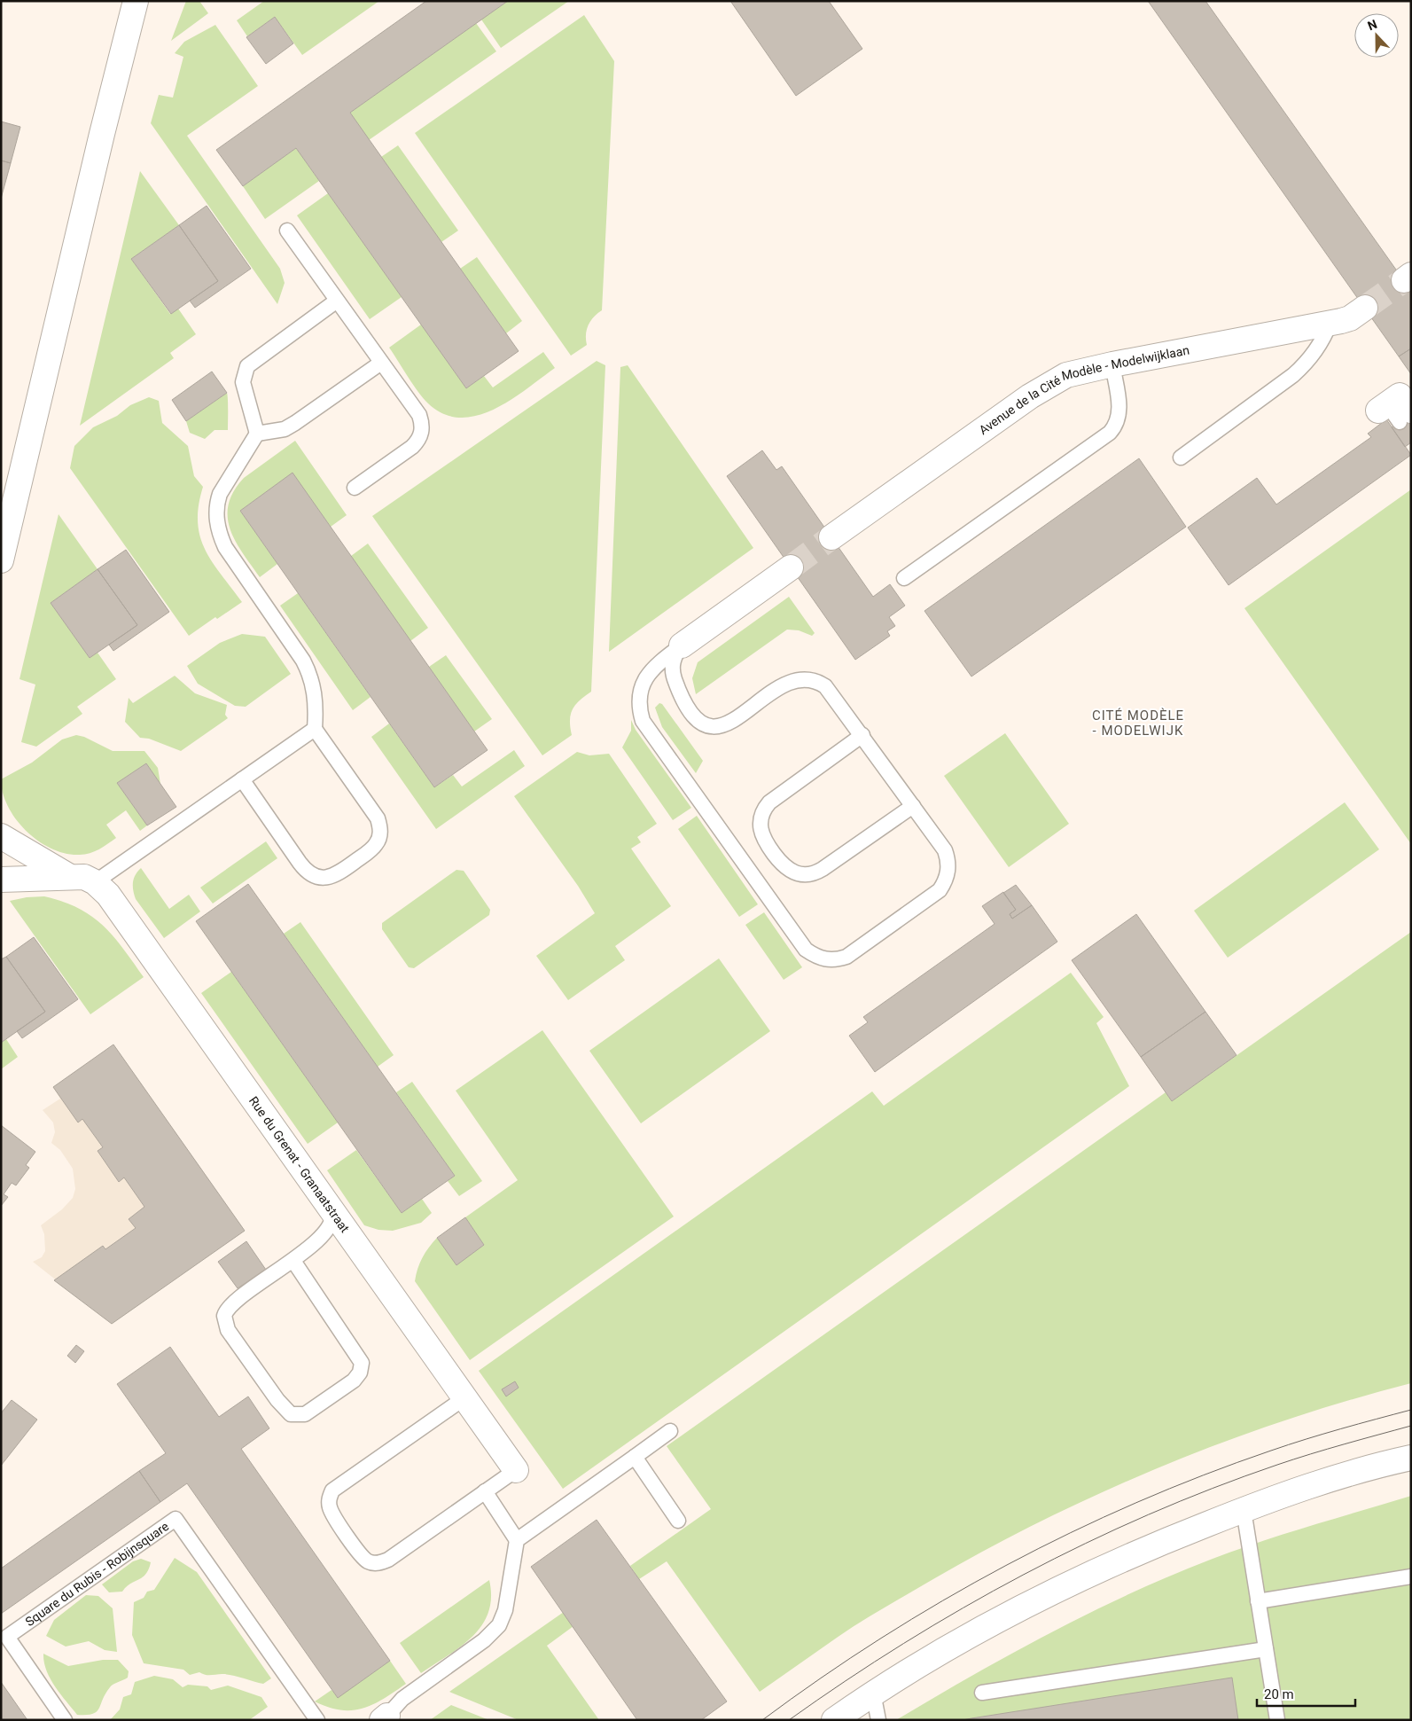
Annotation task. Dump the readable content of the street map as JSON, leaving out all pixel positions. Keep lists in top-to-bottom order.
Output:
{
  "streets": {
    "street": ["Avenue de la Cité Modèle - Modelwijklaan", "Rue du Grenat - Granaatstraat"],
    "lane": ["Square du Rubis - Robijnsquare"]
  },
  "districts": ["CITÉ MODÈLE - MODELWIJK"],
  "scale_bar": "20 m",
  "north": "top"
}
